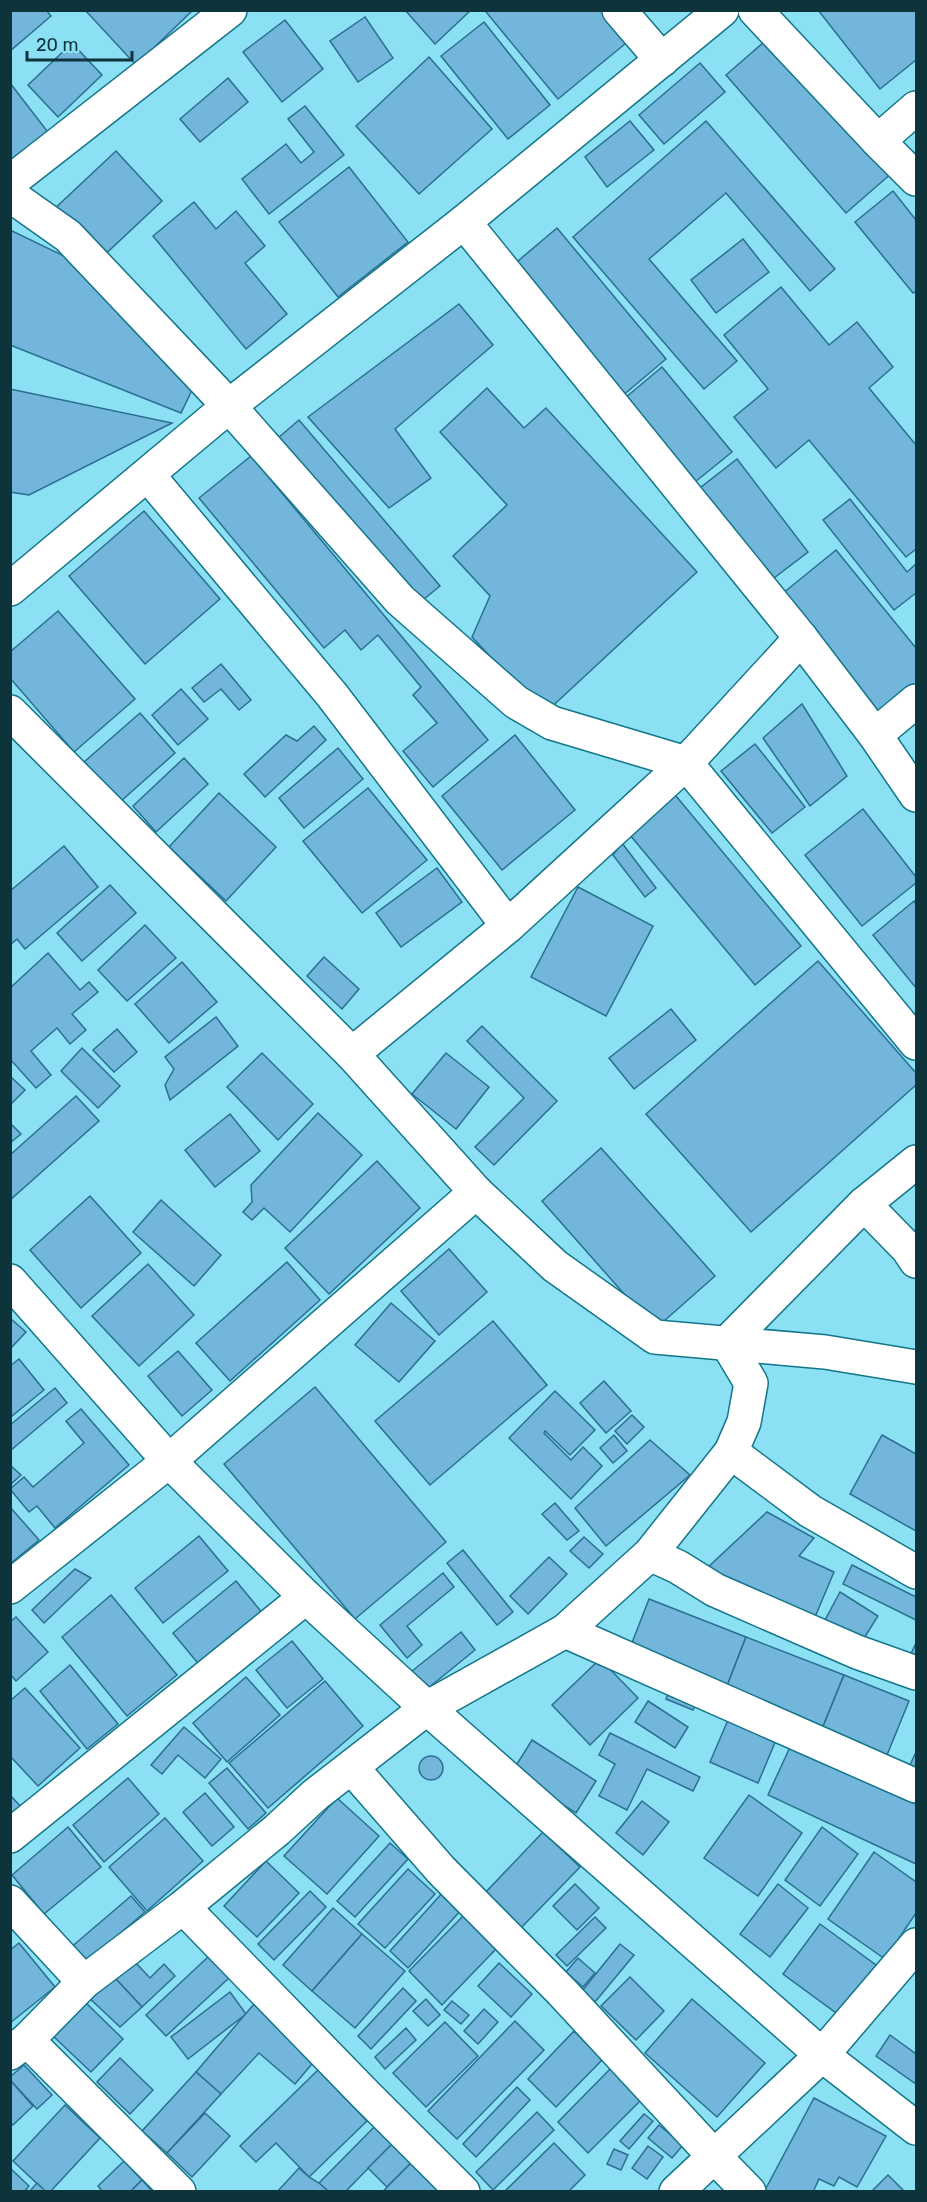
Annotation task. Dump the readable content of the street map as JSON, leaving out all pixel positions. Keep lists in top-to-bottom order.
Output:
{
  "scale_bar": "20 m"
}
